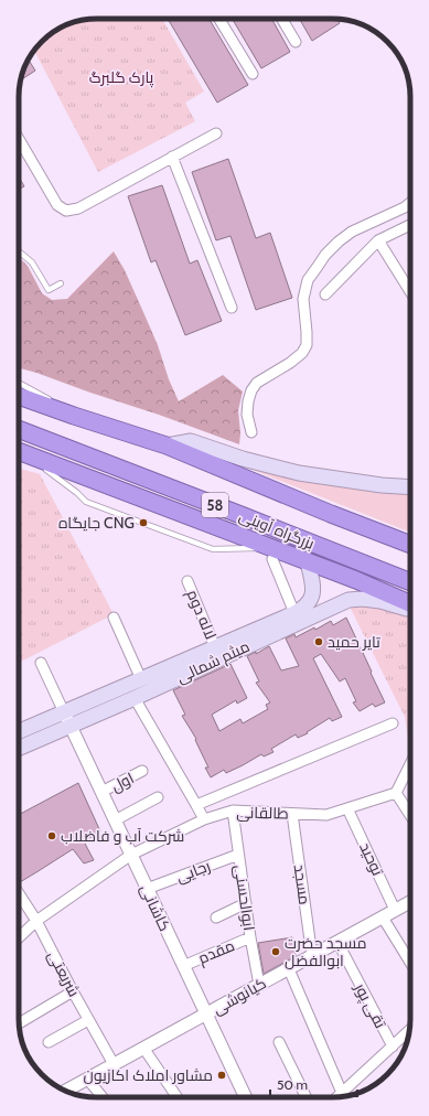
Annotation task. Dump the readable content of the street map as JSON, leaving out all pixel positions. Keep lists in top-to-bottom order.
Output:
{
  "streets": {
    "highway": ["58", "بزرگراه آوینی"],
    "main road": ["میثم شمالی"],
    "street": [
      "لاله دوم",
      "اول",
      "طالقانی",
      "توحید",
      "رجایی",
      "مسجد",
      "ابوالحسنی",
      "کاشانی",
      "مقدم",
      "شریعتی",
      "کیانوشی",
      "تقی پور"
    ]
  },
  "crossings": [
    ["لاله دوم", "میثم شمالی"],
    ["میثم شمالی", "کاشانی"],
    ["اول", "کاشانی"],
    ["طالقانی", "توحید"],
    ["طالقانی", "مسجد"],
    ["طالقانی", "ابوالحسنی"],
    ["طالقانی", "کاشانی"],
    ["طالقانی", "شریعتی"],
    ["توحید", "کیانوشی"],
    ["رجایی", "ابوالحسنی"],
    ["رجایی", "کاشانی"],
    ["مسجد", "کیانوشی"],
    ["ابوالحسنی", "مقدم"],
    ["ابوالحسنی", "کیانوشی"],
    ["کاشانی", "مقدم"],
    ["کاشانی", "کیانوشی"],
    ["شریعتی", "کیانوشی"],
    ["کیانوشی", "تقی پور"]
  ],
  "parks": ["پارک گلبرگ"],
  "places": [
    "جایگاه CNG",
    "تایر حمید",
    "شرکت آب و فاضلاب",
    "مسجد حضرت ابوالفضل",
    "مشاور املاک اکازیون"
  ],
  "scale_bar": "50 m"
}
